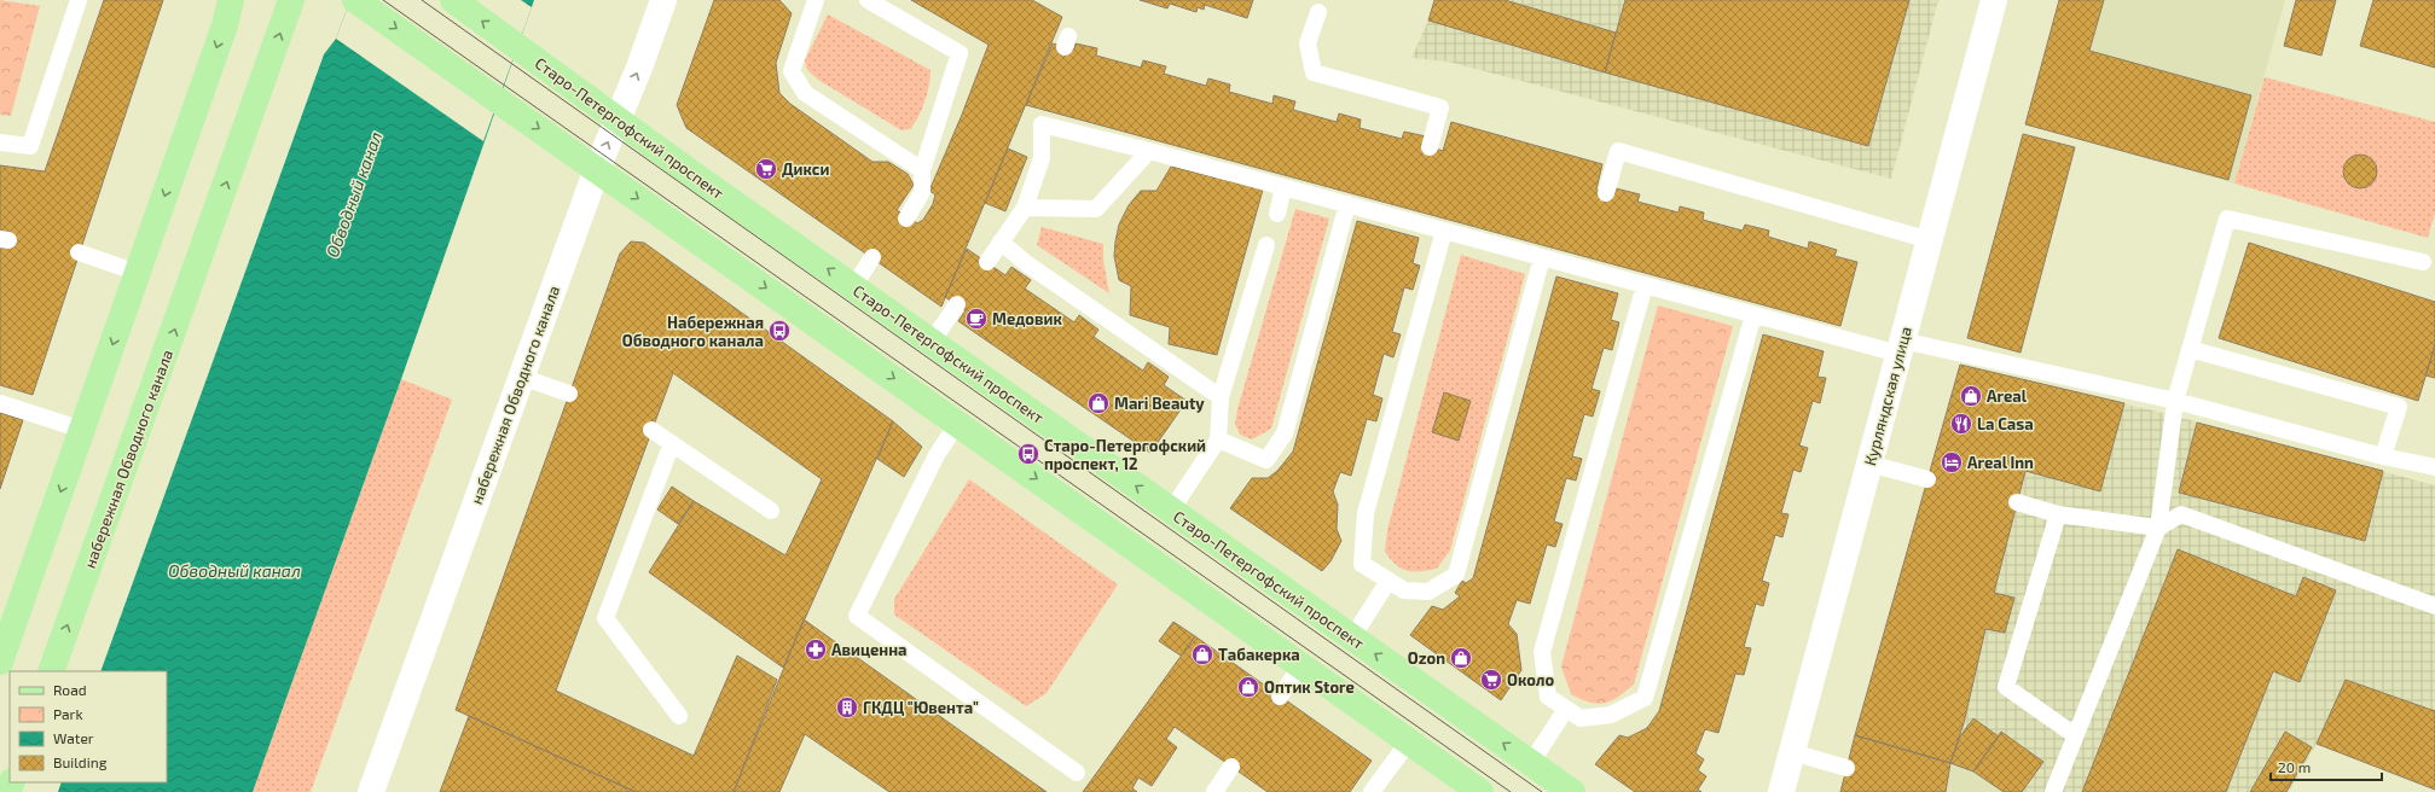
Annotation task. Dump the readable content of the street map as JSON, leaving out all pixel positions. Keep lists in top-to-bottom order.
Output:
{
  "streets": {
    "main road": ["Старо-Петергофский проспект", "набережная Обводного канала"],
    "street": ["Курляндская улица"]
  },
  "crossings": [
    ["Старо-Петергофский проспект", "набережная Обводного канала"]
  ],
  "water": ["Обводный канал"],
  "places": {
    "supermarket": ["Дикси", "Около"],
    "cafe": ["Медовик"],
    "bus stop": ["Набережная Обводного канала", "Старо-Петергофский проспект, 12"],
    "shop": [
      "Areal",
      "Mari Beauty",
      "Табакерка",
      "Ozon",
      "Оптик Store"
    ],
    "restaurant": ["La Casa"],
    "hotel": ["Areal Inn"],
    "pharmacy": ["Авиценна"],
    "building": ["ГКДЦ \"Ювента\""]
  },
  "legend": [
    "Road",
    "Park",
    "Water",
    "Building"
  ],
  "scale_bar": "20 m"
}
